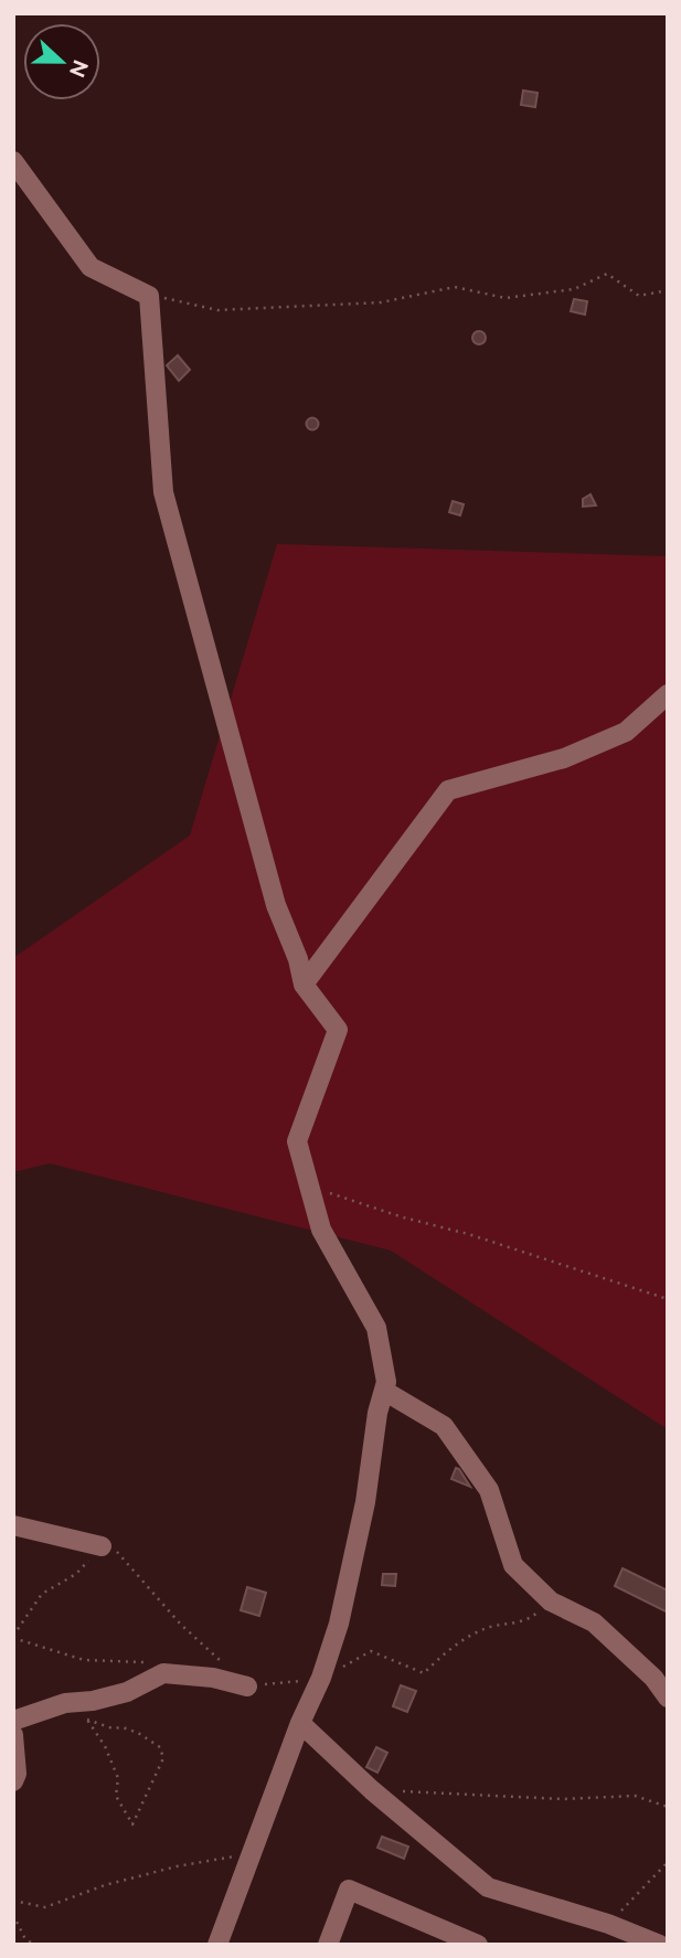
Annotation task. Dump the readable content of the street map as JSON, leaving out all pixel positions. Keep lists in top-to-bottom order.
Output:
{
  "north": "right"
}
